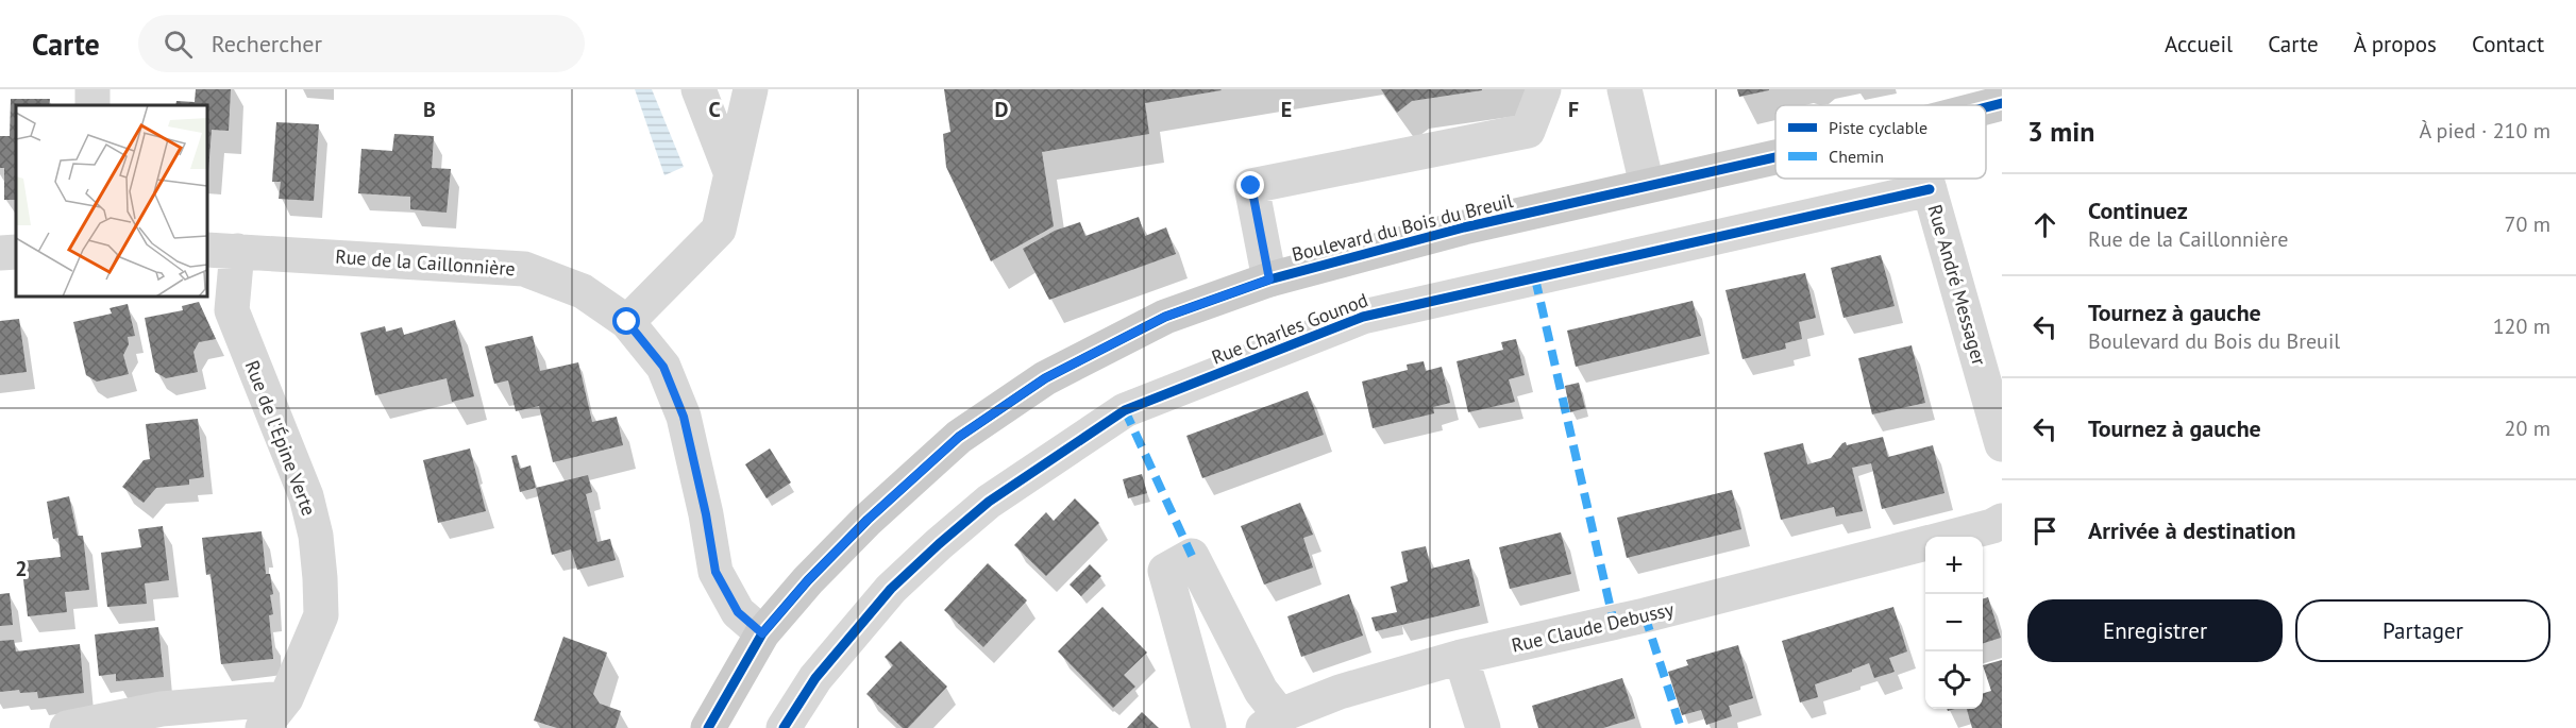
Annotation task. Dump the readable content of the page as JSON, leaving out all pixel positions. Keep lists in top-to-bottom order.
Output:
{
  "streets": {
    "main road": ["Boulevard du Bois du Breuil"],
    "street": [
      "Rue de la Caillonnière",
      "Rue André Messager",
      "Rue Charles Gounod",
      "Rue de l'Épine Verte",
      "Rue Claude Debussy"
    ]
  },
  "crossings": [
    ["Boulevard du Bois du Breuil", "Rue de la Caillonnière"],
    ["Rue de la Caillonnière", "Rue de l'Épine Verte"],
    ["Rue André Messager", "Rue Charles Gounod"]
  ],
  "legend": ["Piste cyclable", "Chemin"],
  "page": {
    "header": "Carte",
    "search": "Rechercher",
    "nav": [
      "Accueil",
      "Carte",
      "À propos",
      "Contact"
    ],
    "heading": ["3 min", "À pied · 210 m"],
    "list": [
      ["Continuez", "Rue de la Caillonnière", "70 m"],
      ["Tournez à gauche", "Boulevard du Bois du Breuil", "120 m"],
      ["Tournez à gauche", "20 m"],
      "Arrivée à destination"
    ],
    "map_buttons": ["+", "−"],
    "buttons": ["Enregistrer", "Partager"]
  },
  "grid": {
    "columns": [
      "B",
      "C",
      "D",
      "E",
      "F"
    ],
    "rows": ["2"]
  }
}
